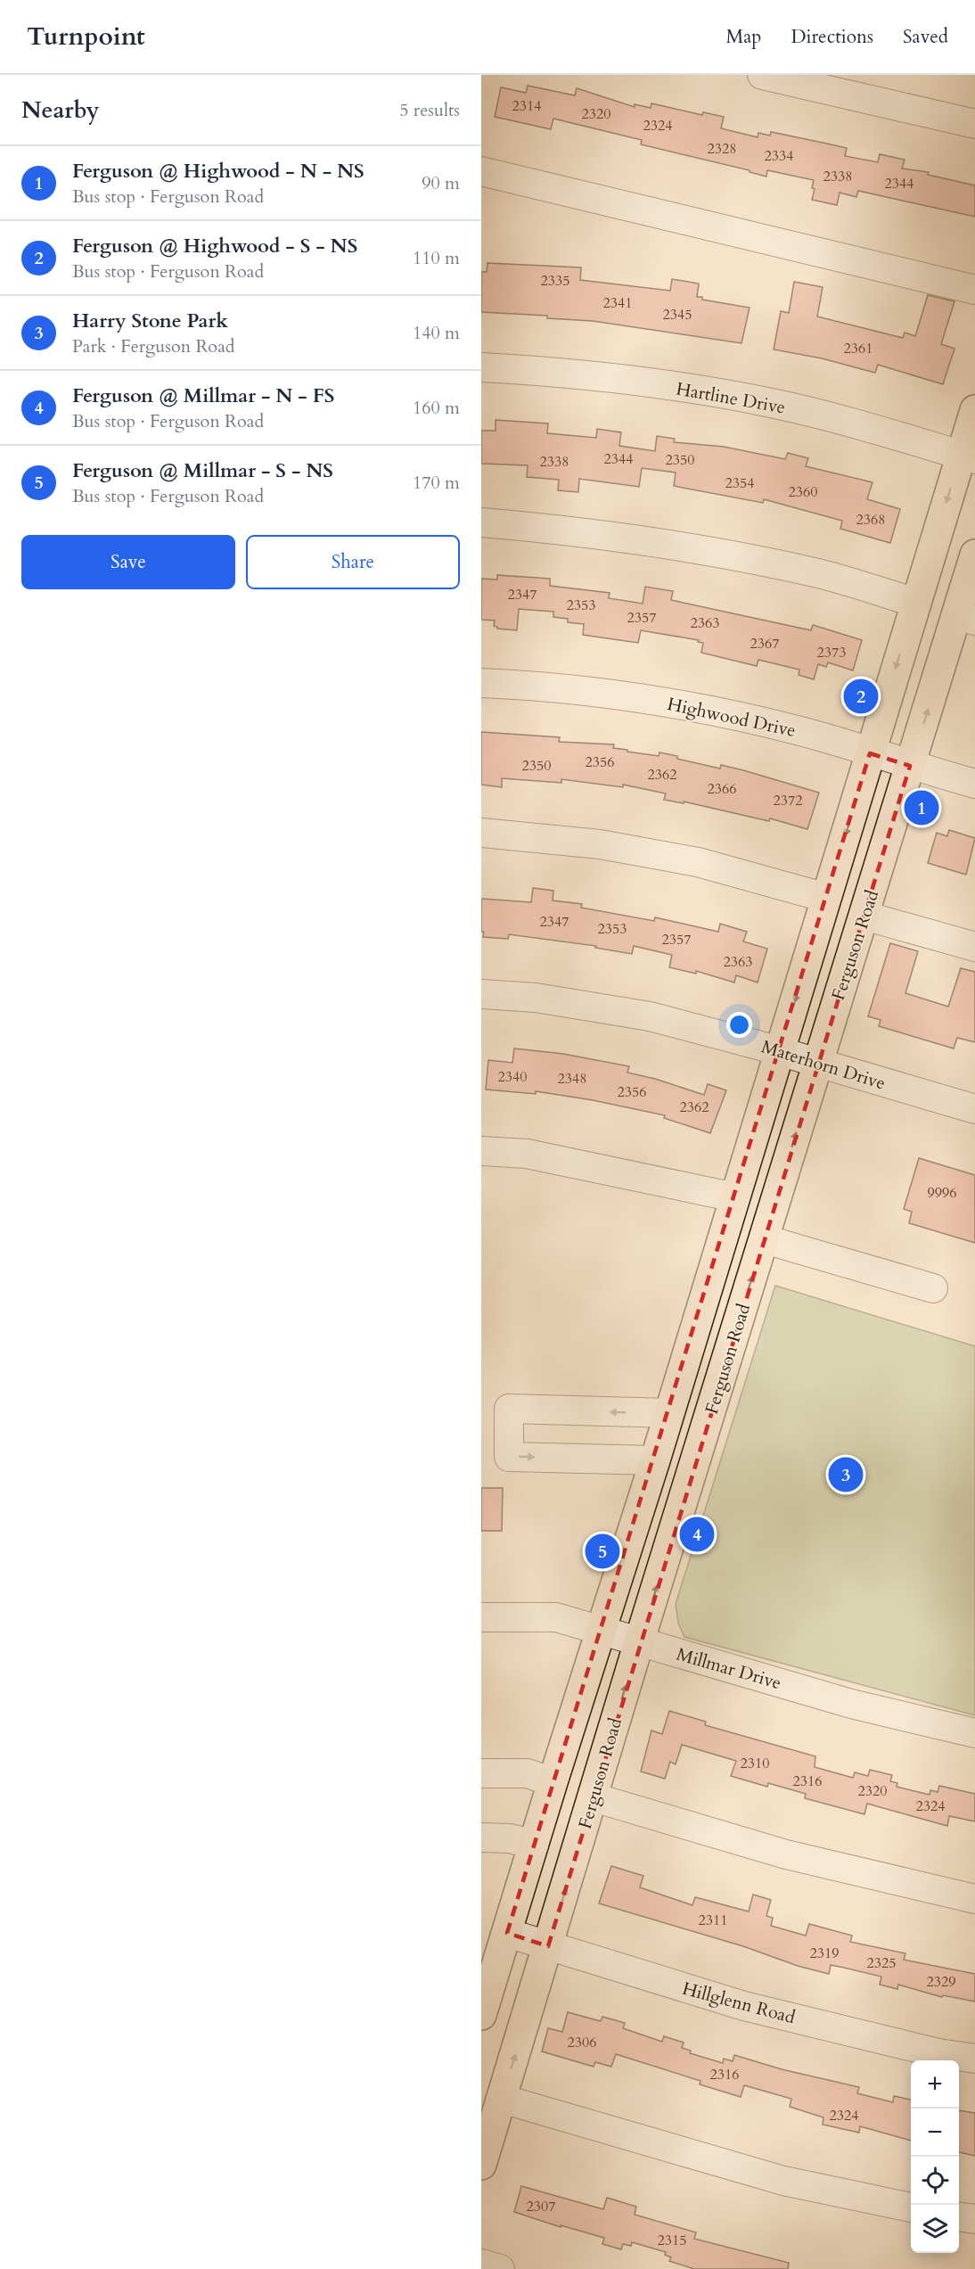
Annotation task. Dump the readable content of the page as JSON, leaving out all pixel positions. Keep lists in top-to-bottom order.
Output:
{
  "streets": {
    "main road": ["Ferguson Road"],
    "street": [
      "Hartline Drive",
      "Highwood Drive",
      "Materhorn Drive",
      "Millmar Drive",
      "Hillglenn Road"
    ]
  },
  "crossings": [
    ["Highwood Drive", "Ferguson Road"],
    ["Ferguson Road", "Materhorn Drive"],
    ["Ferguson Road", "Millmar Drive"],
    ["Ferguson Road", "Hillglenn Road"]
  ],
  "house_numbers": [
    "2314",
    "2320",
    "2324",
    "2328",
    "2334",
    "2338",
    "2344",
    "2335",
    "2341",
    "2345",
    "2361",
    "2344",
    "2350",
    "2338",
    "2354",
    "2360",
    "2368",
    "2347",
    "2353",
    "2357",
    "2363",
    "2367",
    "2373",
    "2356",
    "2350",
    "2362",
    "2366",
    "2372",
    "2347",
    "2353",
    "2357",
    "2363",
    "2340",
    "2348",
    "2356",
    "2362",
    "9996",
    "2310",
    "2316",
    "2320",
    "2324",
    "2311",
    "2319",
    "2325",
    "2329",
    "2306",
    "2316",
    "2324",
    "2307",
    "2315"
  ],
  "page": {
    "header": "Turnpoint",
    "nav": ["Map", "Directions", "Saved"],
    "heading": ["Nearby", "5 results"],
    "list": [
      {
        "mark": "1",
        "name": "Ferguson @ Highwood - N - NS",
        "note": "Bus stop · Ferguson Road",
        "value": "90 m"
      },
      {
        "mark": "2",
        "name": "Ferguson @ Highwood - S - NS",
        "note": "Bus stop · Ferguson Road",
        "value": "110 m"
      },
      {
        "mark": "3",
        "name": "Harry Stone Park",
        "note": "Park · Ferguson Road",
        "value": "140 m"
      },
      {
        "mark": "4",
        "name": "Ferguson @ Millmar - N - FS",
        "note": "Bus stop · Ferguson Road",
        "value": "160 m"
      },
      {
        "mark": "5",
        "name": "Ferguson @ Millmar - S - NS",
        "note": "Bus stop · Ferguson Road",
        "value": "170 m"
      }
    ],
    "buttons": ["Save", "Share"],
    "pins": [
      "2",
      "1",
      "3",
      "4",
      "5"
    ],
    "map_buttons": ["+", "−"]
  }
}
